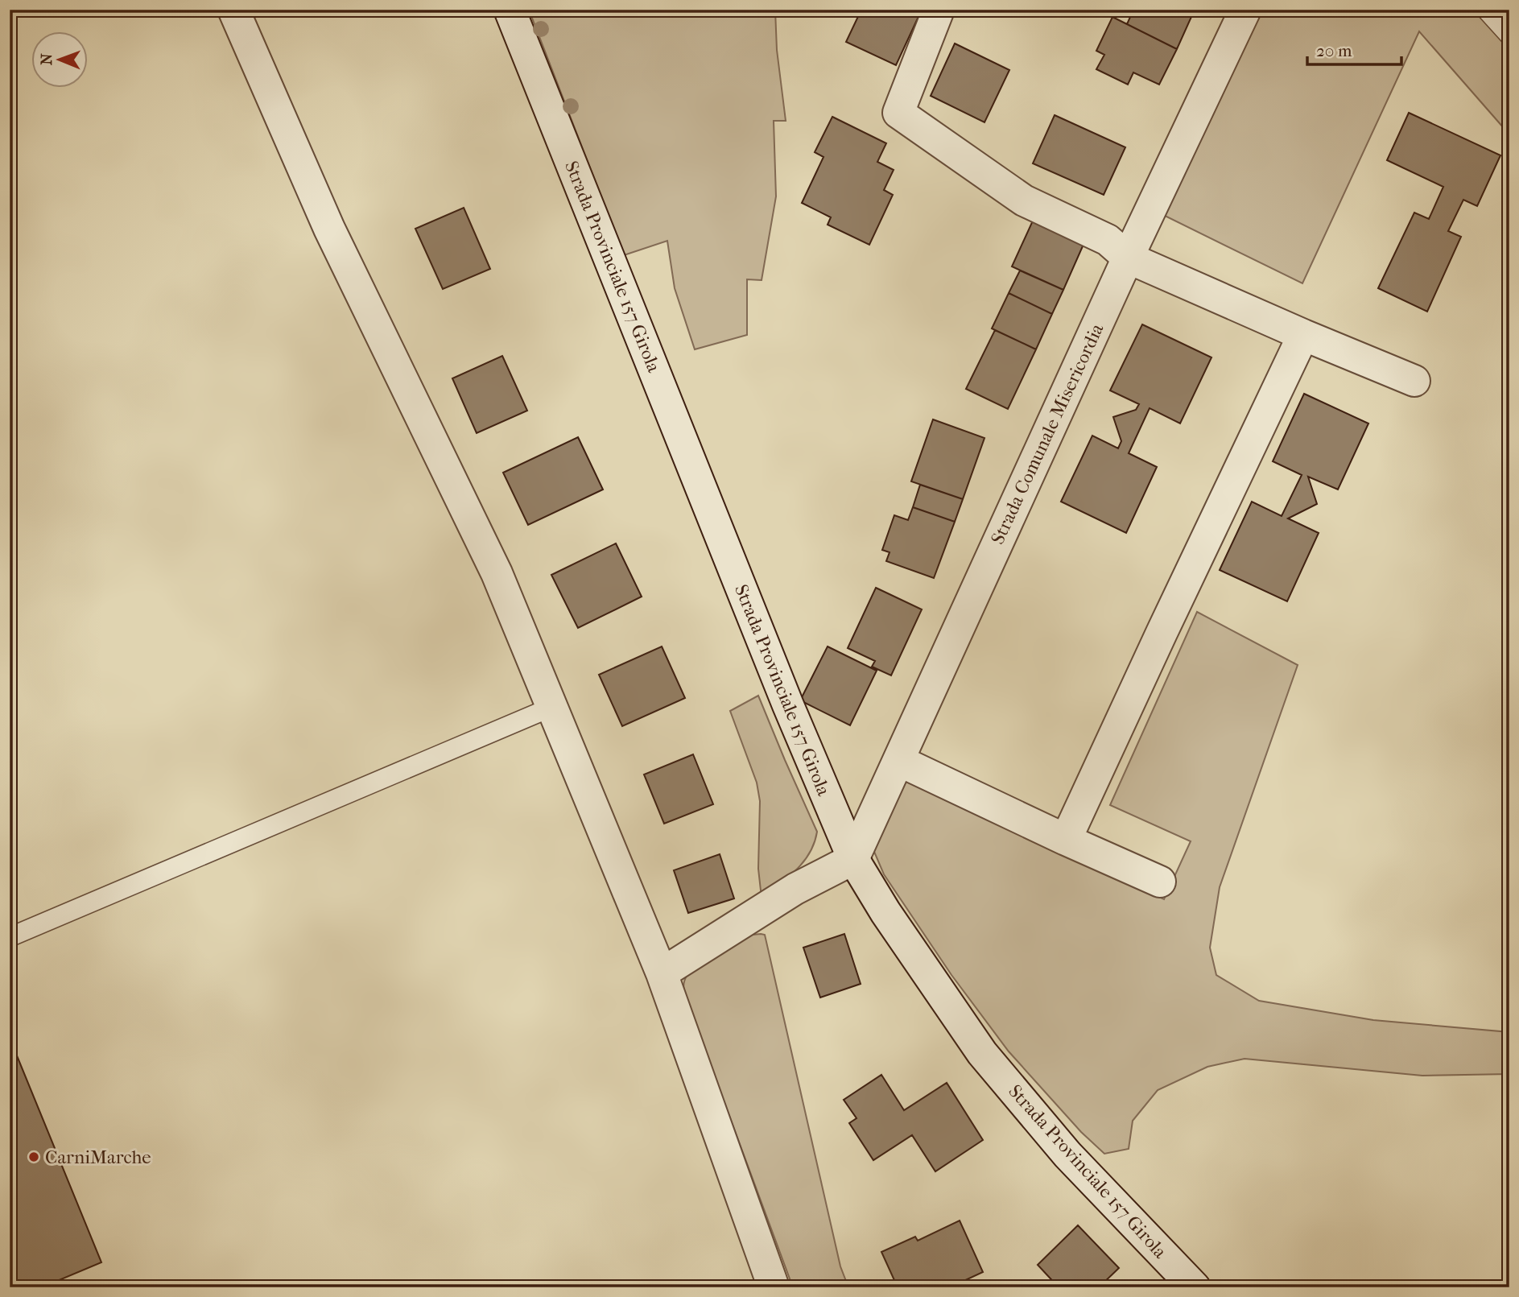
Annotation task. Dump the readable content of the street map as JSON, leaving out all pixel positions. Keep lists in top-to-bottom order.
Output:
{
  "streets": {
    "street": ["Strada Provinciale 157 Girola", "Strada Comunale Misericordia"]
  },
  "crossings": [
    ["Strada Provinciale 157 Girola", "Strada Comunale Misericordia"]
  ],
  "places": ["CarniMarche"],
  "scale_bar": "20 m",
  "north": "left"
}
